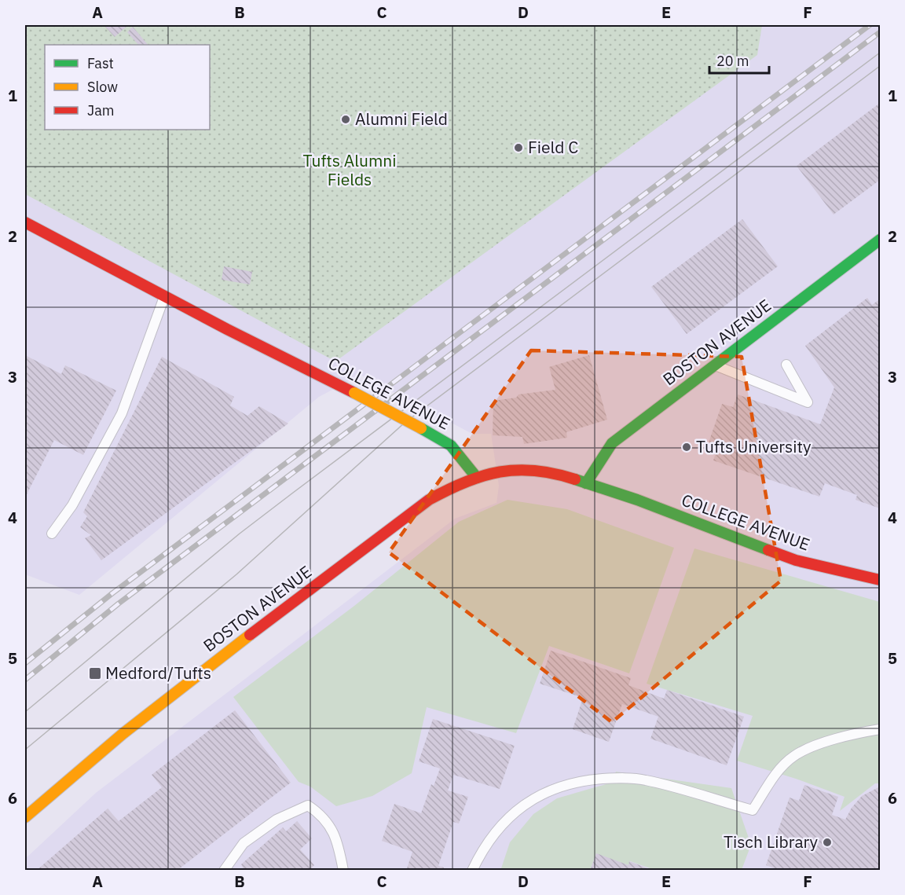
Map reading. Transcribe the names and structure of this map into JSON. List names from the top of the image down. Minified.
{"streets":{"main road":["BOSTON AVENUE","COLLEGE AVENUE"]},"crossings":[["BOSTON AVENUE","COLLEGE AVENUE"]],"parks":["Tufts Alumni Fields"],"places":{"other":["Alumni Field","Field C","Tufts University","Tisch Library"],"transit":["Medford/Tufts"]},"legend":["Fast","Slow","Jam"],"scale_bar":"20 m","grid":{"columns":["A","B","C","D","E","F"],"rows":["1","2","3","4","5","6"]}}
